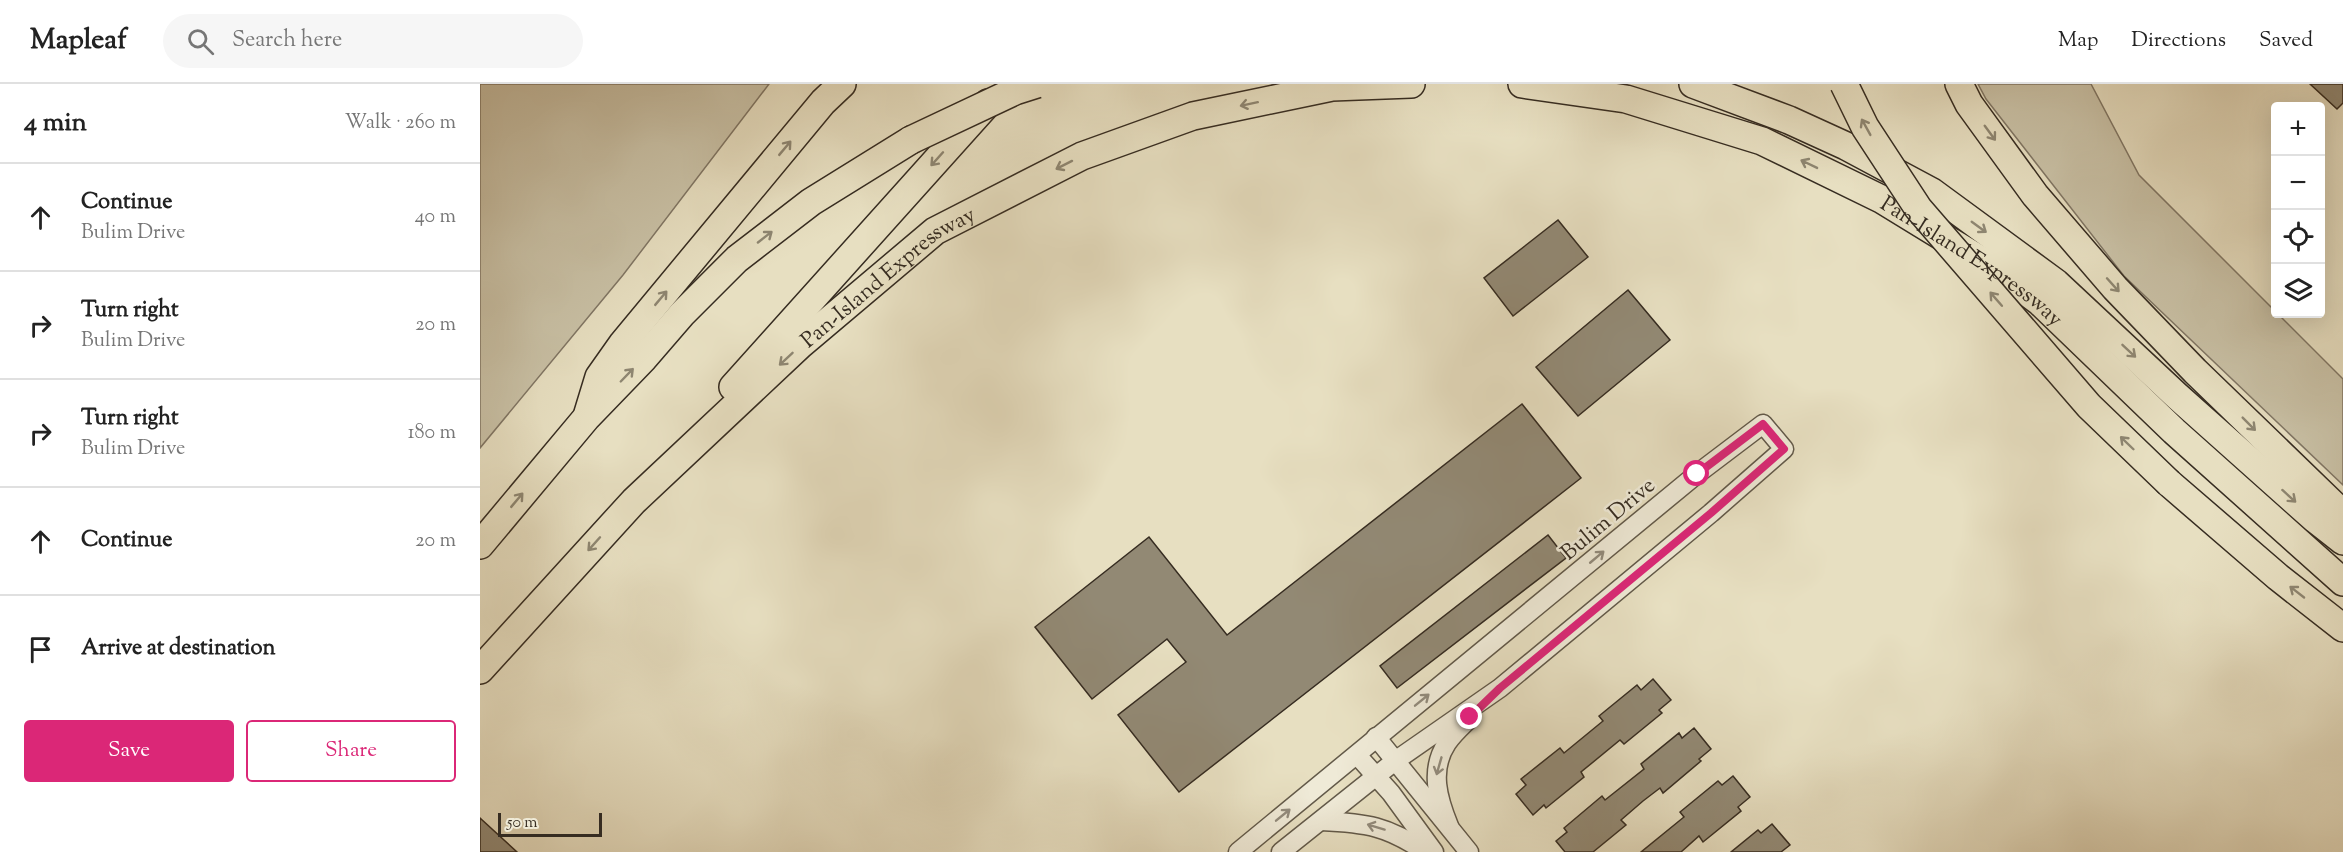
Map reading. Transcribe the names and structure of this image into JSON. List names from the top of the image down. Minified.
{"streets":{"highway":["Pan-Island Expressway"],"street":["Bulim Drive"]},"scale_bar":"50 m","page":{"header":"Mapleaf","search":"Search here","nav":["Map","Directions","Saved"],"heading":["4 min","Walk · 260 m"],"map_buttons":["+","−"],"list":[["Continue","Bulim Drive","40 m"],["Turn right","Bulim Drive","20 m"],["Turn right","Bulim Drive","180 m"],["Continue","20 m"],"Arrive at destination"],"buttons":["Save","Share"],"scale":"50 m"}}
